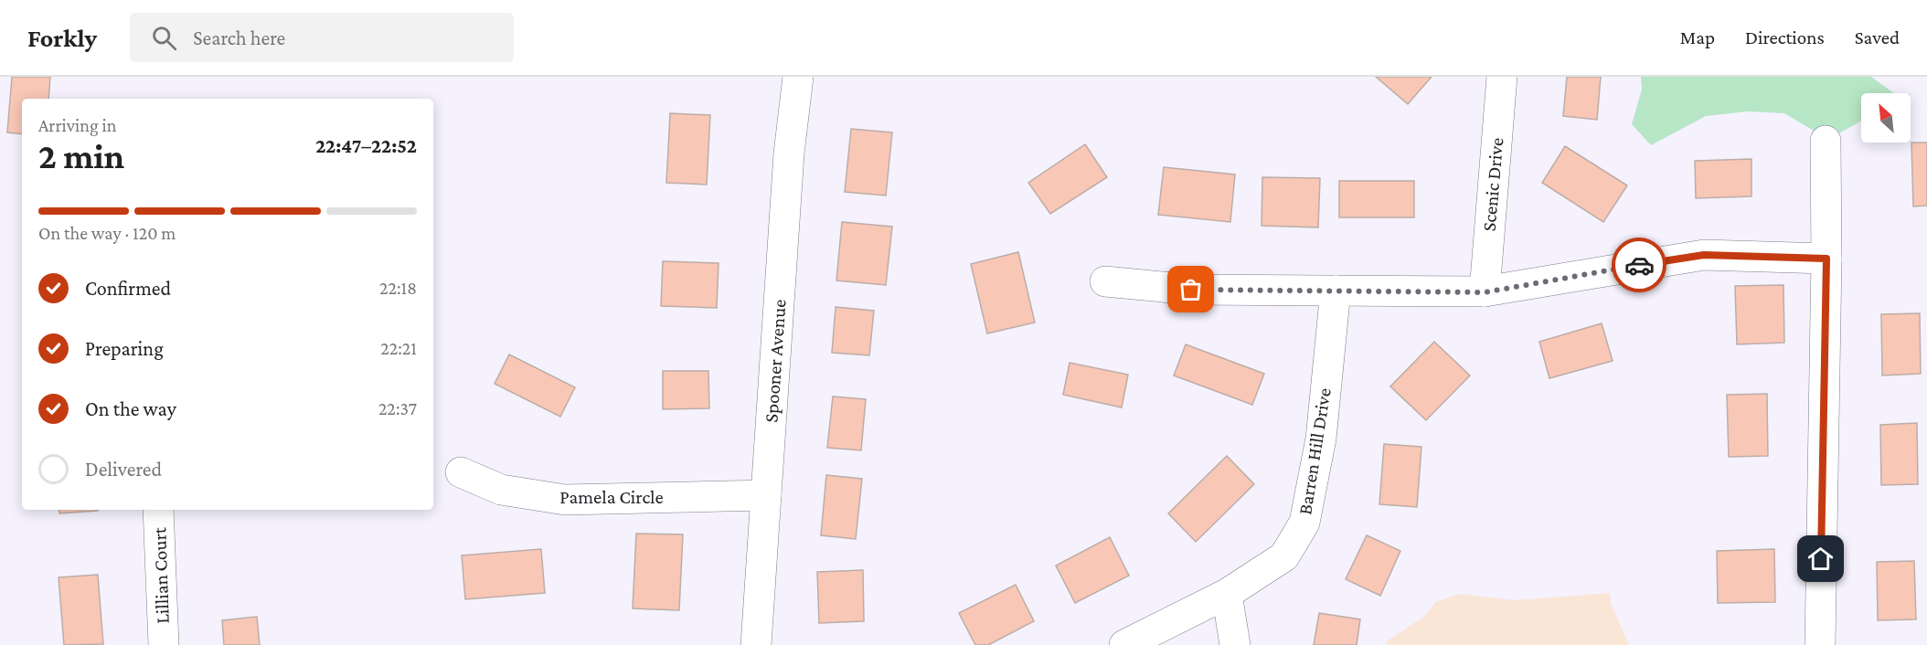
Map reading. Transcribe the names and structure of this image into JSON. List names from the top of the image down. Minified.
{"streets":{"street":["Scenic Drive","Spooner Avenue","Barren Hill Drive","Pamela Circle","Lillian Court"]},"crossings":[["Spooner Avenue","Pamela Circle"]],"north":"top left","page":{"header":"Forkly","search":"Search here","nav":["Map","Directions","Saved"],"heading":["2 min","Arriving in","22:47–22:52"],"bar":"On the way · 120 m","list":[["Confirmed","22:18"],["Preparing","22:21"],["On the way","22:37"],"Delivered"]}}
